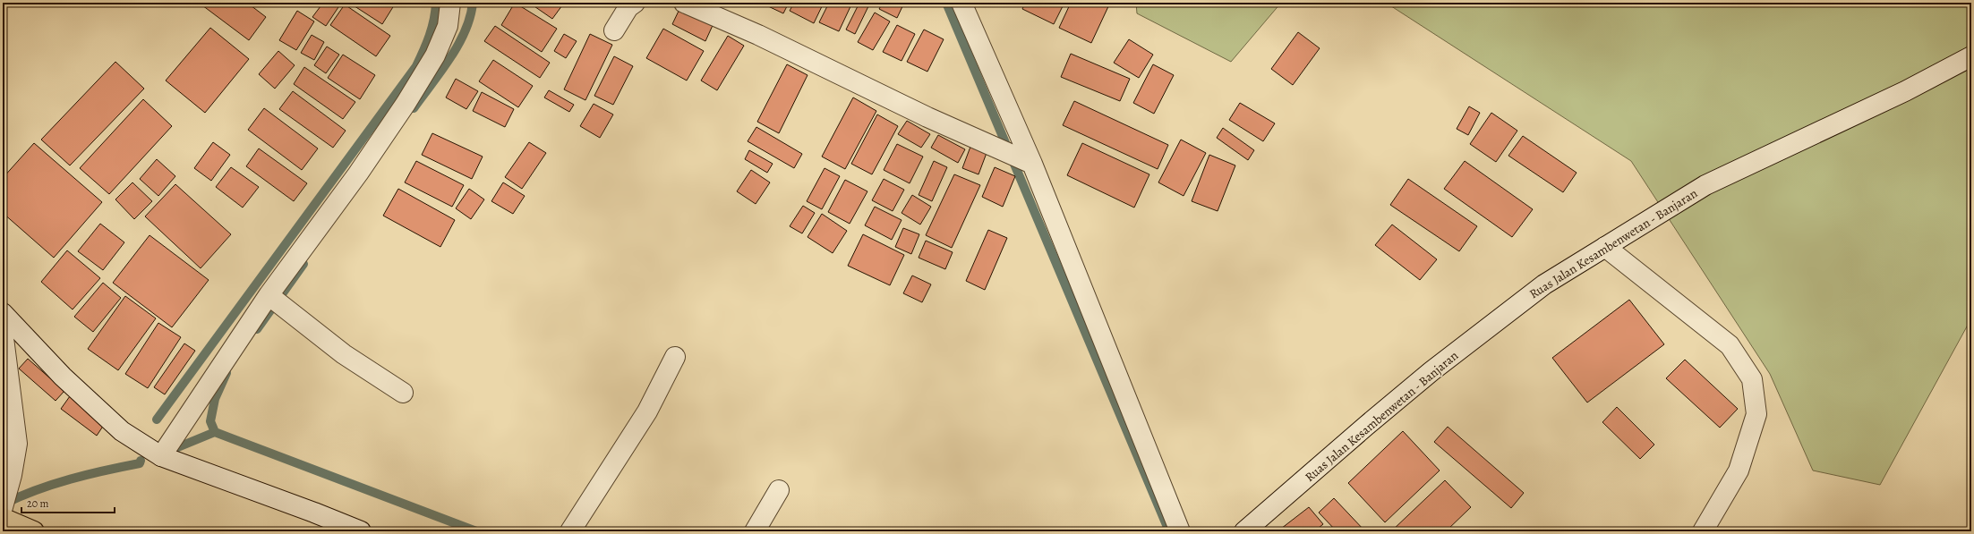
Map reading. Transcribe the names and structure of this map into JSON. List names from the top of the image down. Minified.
{"streets":{"street":["Ruas Jalan Kesambenwetan - Banjaran"]},"scale_bar":"20 m"}
